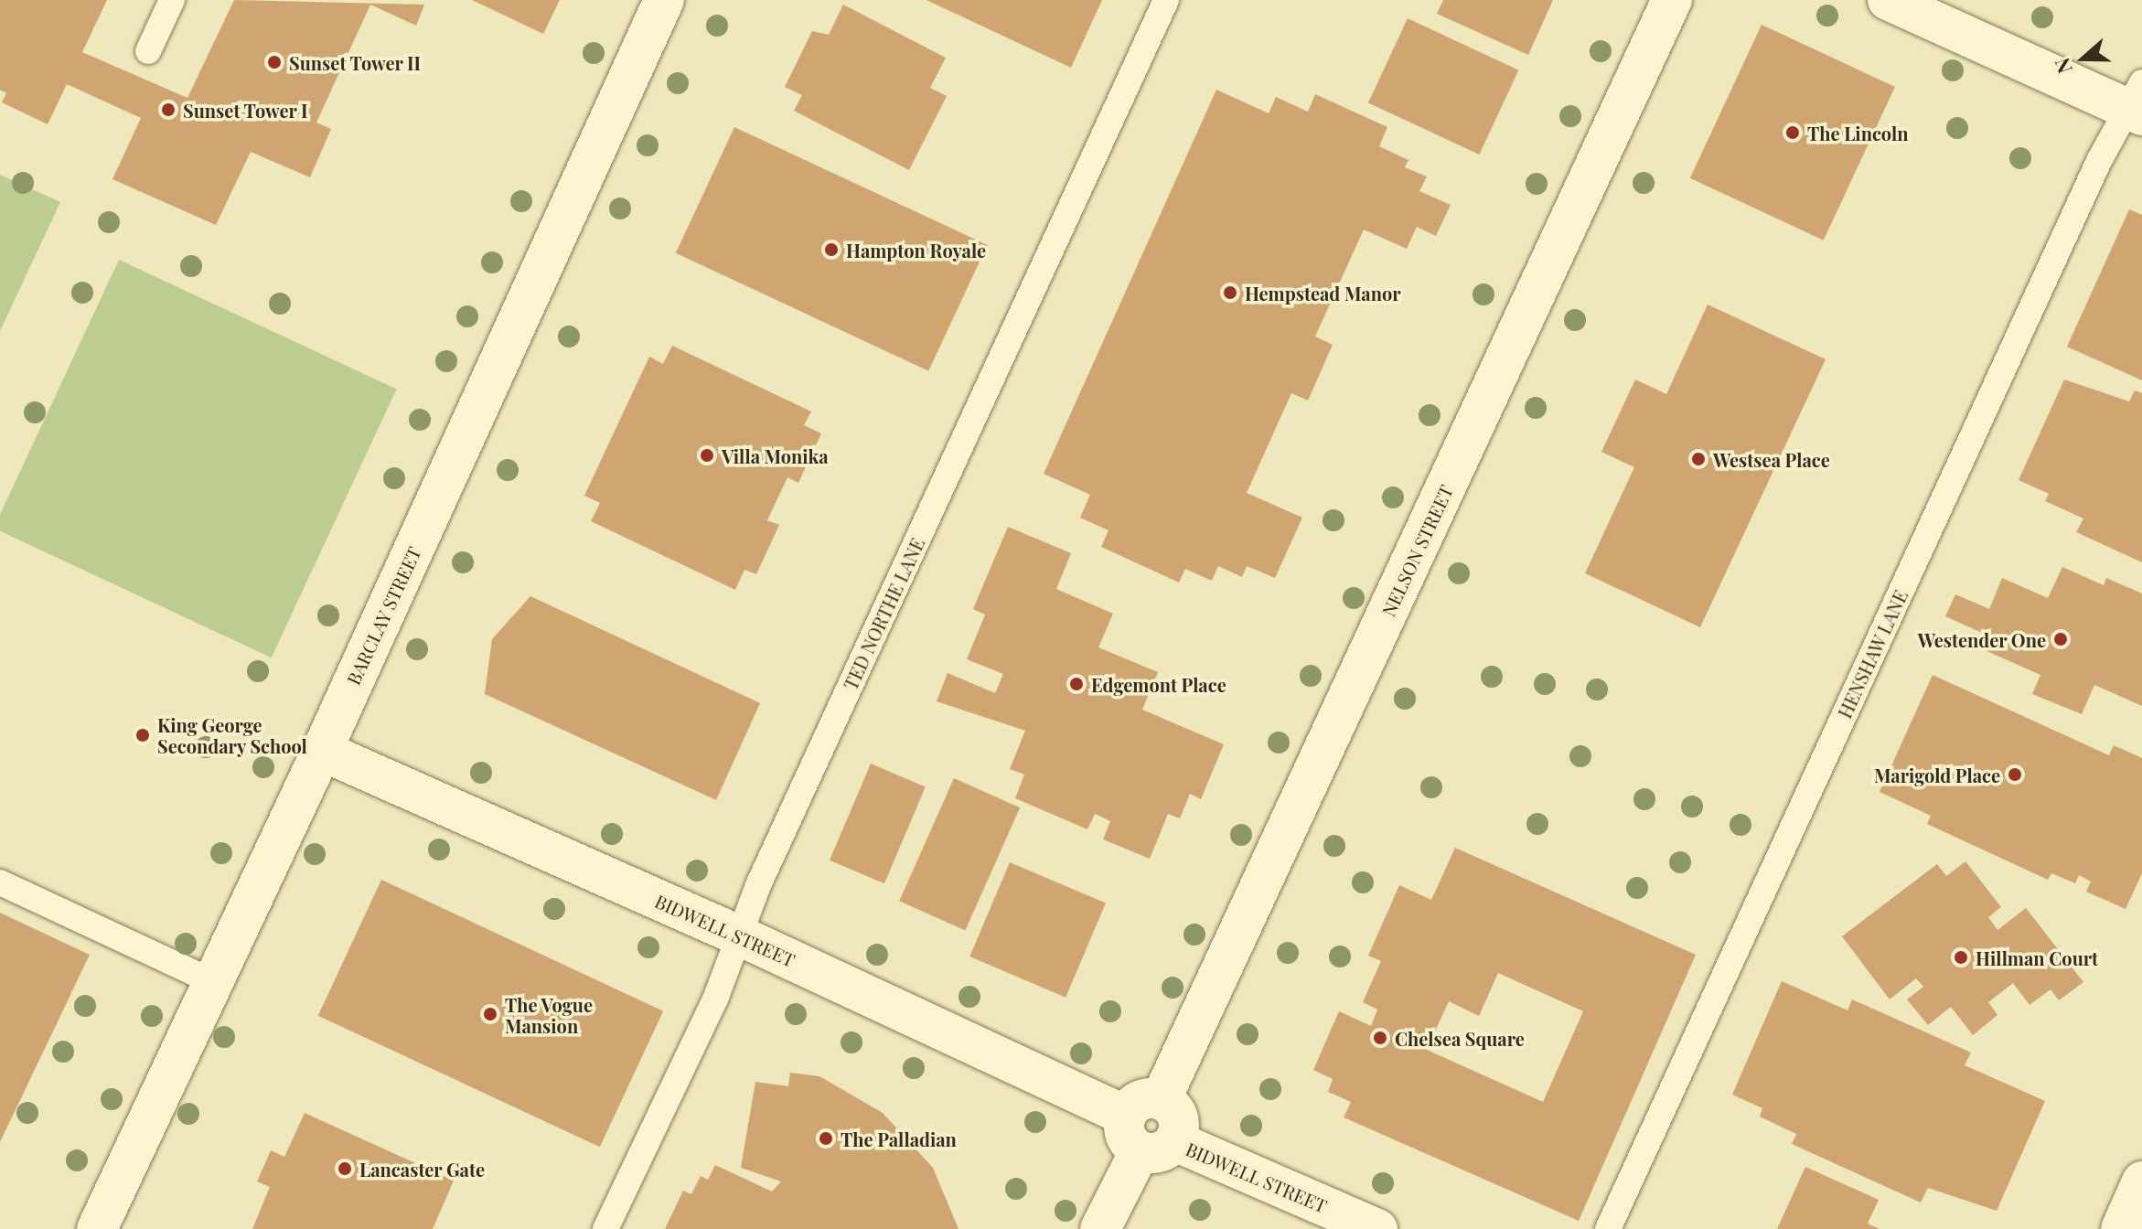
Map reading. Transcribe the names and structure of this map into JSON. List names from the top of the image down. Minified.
{"streets":{"street":["NELSON STREET","BARCLAY STREET","BIDWELL STREET"],"lane":["TED NORTHE LANE","HENSHAW LANE"]},"crossings":[["NELSON STREET","BIDWELL STREET"],["TED NORTHE LANE","BIDWELL STREET"],["BARCLAY STREET","BIDWELL STREET"]],"places":["Sunset Tower II","Sunset Tower I","The Lincoln","Hampton Royale","Hempstead Manor","Villa Monika","Westsea Place","Westender One","Edgemont Place","King George Secondary School","Marigold Place","Hillman Court","The Vogue Mansion","Chelsea Square","The Palladian","Lancaster Gate"],"north":"left"}
